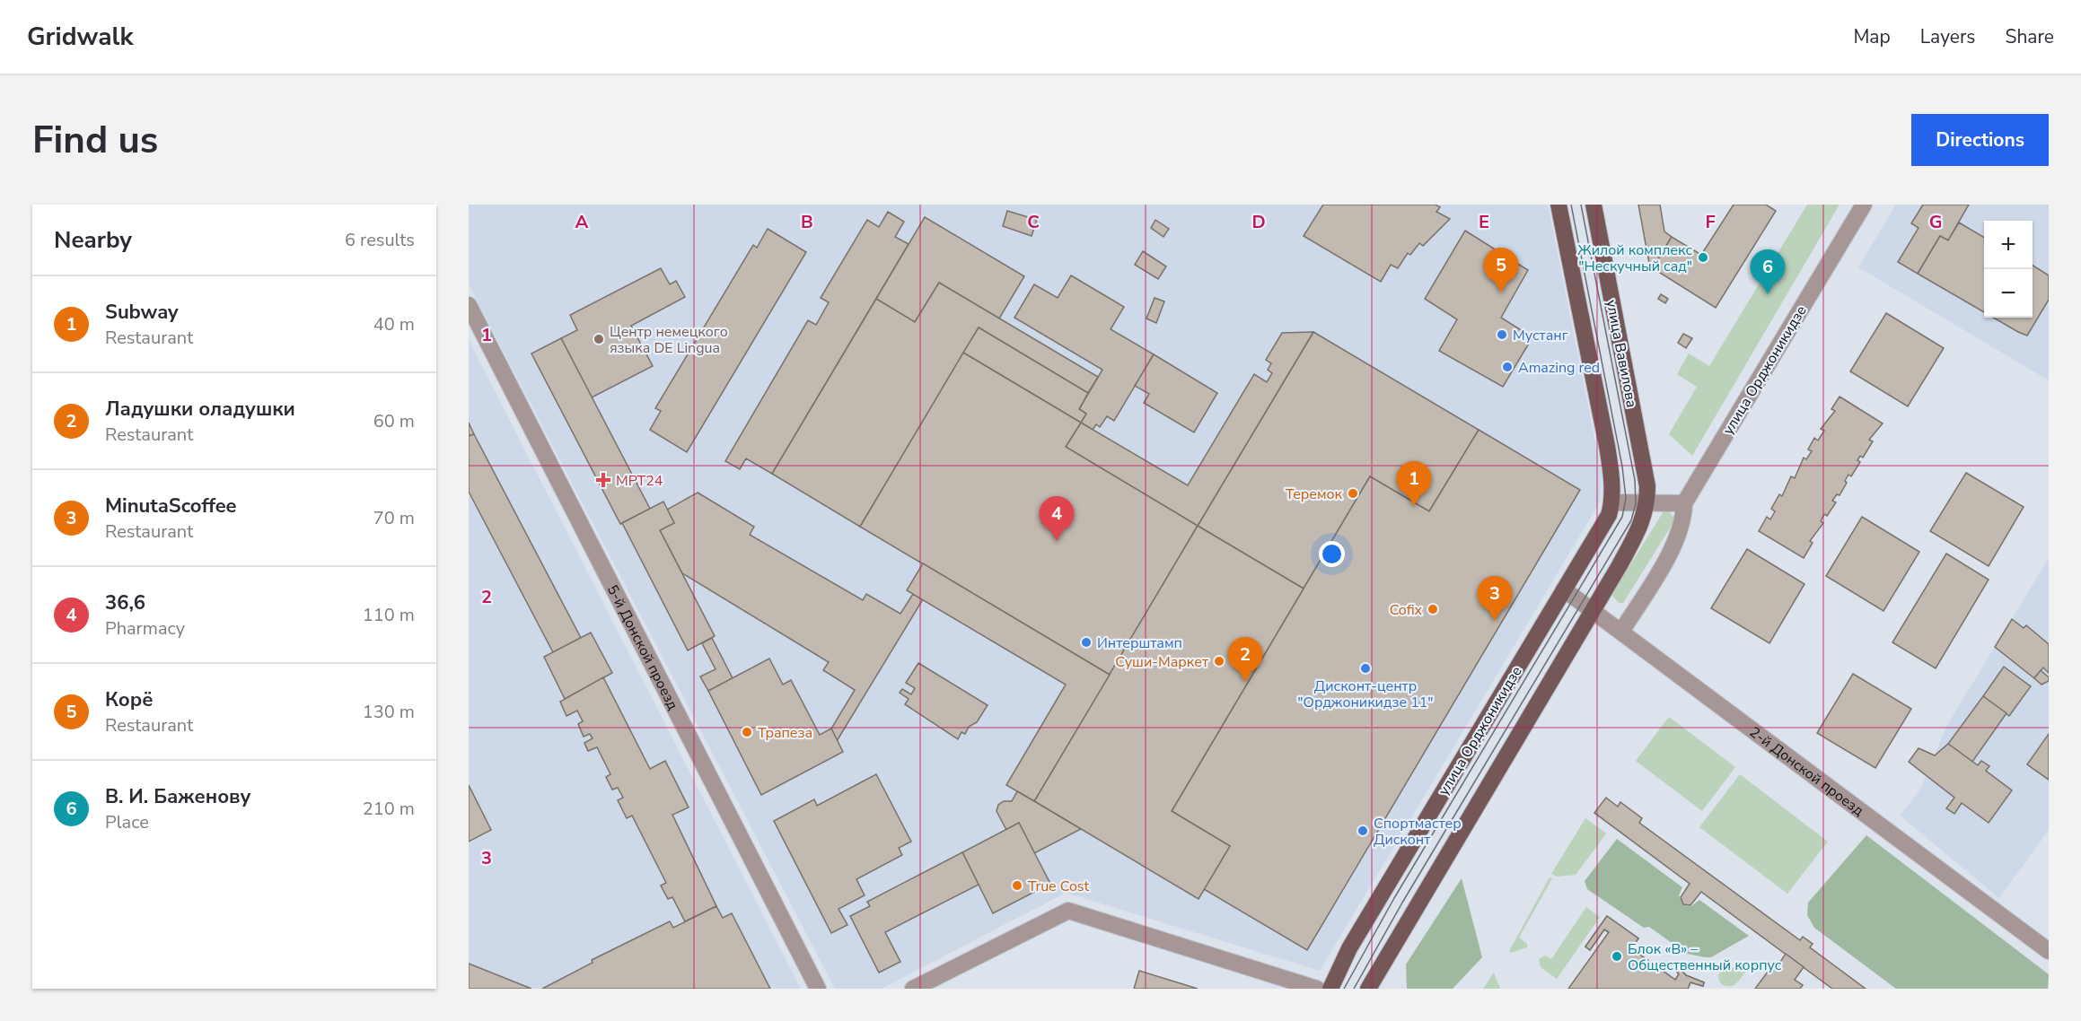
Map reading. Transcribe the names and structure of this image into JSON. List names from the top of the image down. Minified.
{"streets":{"main road":["улица Вавилова","улица Орджоникидзе"],"street":["5-й Донской проезд","2-й Донской проезд"]},"crossings":[["улица Орджоникидзе","2-й Донской проезд"]],"places":{"other":["Жилой комплекс \"Нескучный сад\"","Мустанг","Центр немецкого языка DE Lingua","Amazing red","Теремок","Cofix","Интерштамп","Суши-Маркет","Дисконт-центр \"Орджоникидзе 11\"","Трапеза","Спортмастер Дисконт","True Cost","Блок «В» – Общественный корпус"],"health":["МРТ24"]},"page":{"header":"Gridwalk","nav":["Map","Layers","Share"],"buttons":"Directions","title":"Find us","heading":["Nearby","6 results"],"map_buttons":["+","−"],"pins":["5","6","1","4","3","2"],"list":[{"mark":"1","name":"Subway","note":"Restaurant","value":"40 m"},{"mark":"2","name":"Ладушки оладушки","note":"Restaurant","value":"60 m"},{"mark":"3","name":"MinutaScoffee","note":"Restaurant","value":"70 m"},{"mark":"4","name":"36,6","note":"Pharmacy","value":"110 m"},{"mark":"5","name":"Корё","note":"Restaurant","value":"130 m"},{"mark":"6","name":"В. И. Баженову","note":"Place","value":"210 m"}]},"grid":{"columns":["A","B","C","D","E","F","G"],"rows":["1","2","3"]}}
